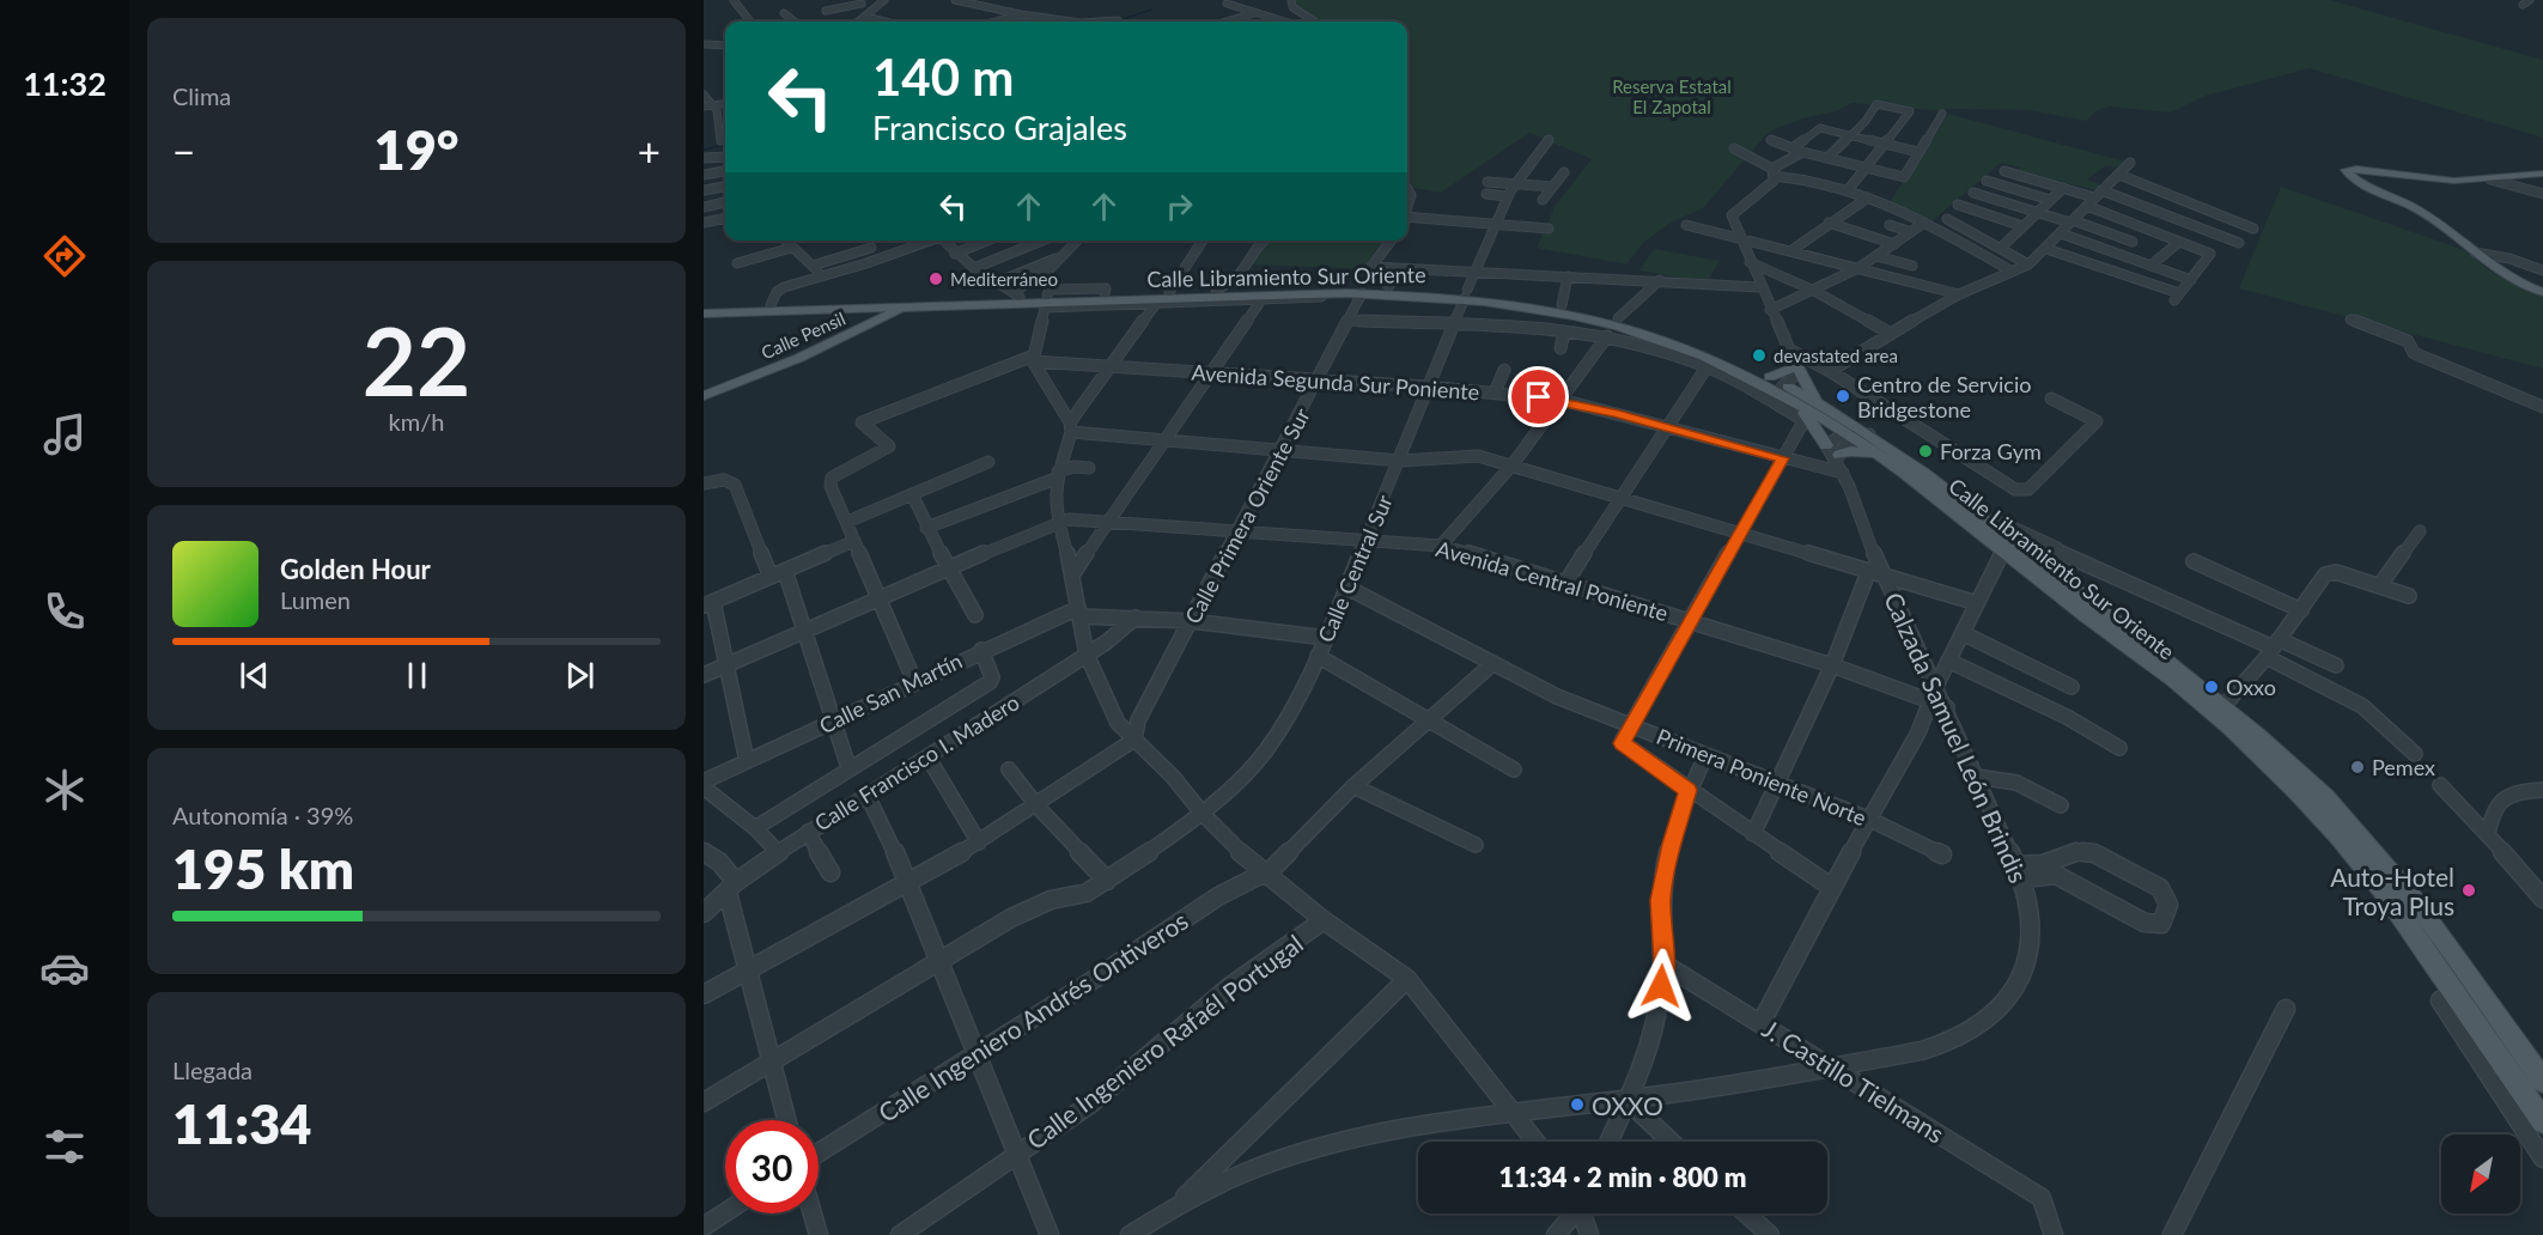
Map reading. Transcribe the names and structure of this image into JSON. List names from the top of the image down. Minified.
{"streets":{"main road":["Calle Libramiento Sur Oriente","Calle Pensil"],"street":["Avenida Segunda Sur Poniente","Calle Primera Oriente Sur","Calle Central Sur","Avenida Central Poniente","Calle San Martín","Calzada Samuel León Brindis","Calle Francisco I. Madero","Primera Poniente Norte","Calle Ingeniero Andrés Ontiveros","Calle Ingeniero Rafaél Portugal","J. Castillo Tielmans"]},"crossings":[["Calle Libramiento Sur Oriente","Calle Pensil"],["Calle Libramiento Sur Oriente","Calle Primera Oriente Sur"],["Calle Libramiento Sur Oriente","Calle Central Sur"],["Avenida Segunda Sur Poniente","Calle Primera Oriente Sur"],["Avenida Segunda Sur Poniente","Calle Central Sur"],["Avenida Segunda Sur Poniente","Calzada Samuel León Brindis"],["Calle Primera Oriente Sur","Avenida Central Poniente"],["Calle Central Sur","Avenida Central Poniente"],["Calle Central Sur","Primera Poniente Norte"],["Avenida Central Poniente","Calzada Samuel León Brindis"],["Calzada Samuel León Brindis","J. Castillo Tielmans"],["Primera Poniente Norte","Calle Ingeniero Andrés Ontiveros"]],"parks":["Reserva Estatal El Zapotal"],"places":["Mediterráneo","devastated area","Centro de Servicio Bridgestone","Forza Gym","Oxxo","Pemex","Auto-Hotel Troya Plus","OXXO"],"north":"bottom left","page":{"tabs":"11:32","tile":["Clima",["22","km/h"],["Autonomía · 39%","195 km"],["Llegada","11:34"]],"turn":["140 m","Francisco Grajales"],"heat":["−","19°","+"],"song":["Golden Hour","Lumen"],"limit":"30","trip":"11:34 · 2 min · 800 m"}}
